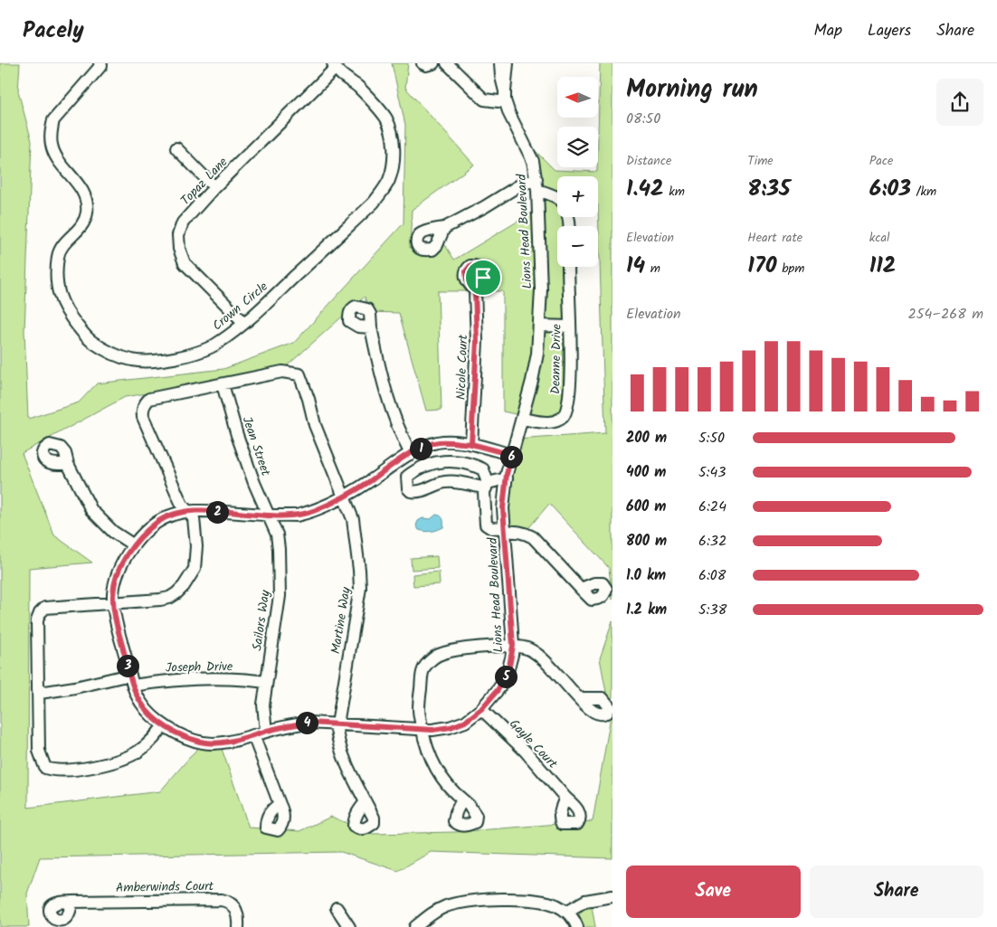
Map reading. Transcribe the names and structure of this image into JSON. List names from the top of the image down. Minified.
{"streets":{"street":["Topaz Lane","Lions Head Boulevard","Crown Circle","Deanne Drive","Nicole Court","Jean Street","Sailors Way","Martine Way","Joseph Drive","Gayle Court","Amberwinds Court"]},"crossings":[["Topaz Lane","Crown Circle"],["Lions Head Boulevard","Deanne Drive"],["Lions Head Boulevard","Nicole Court"],["Lions Head Boulevard","Jean Street"],["Lions Head Boulevard","Sailors Way"],["Lions Head Boulevard","Martine Way"],["Lions Head Boulevard","Joseph Drive"],["Lions Head Boulevard","Gayle Court"],["Jean Street","Sailors Way"],["Jean Street","Martine Way"],["Sailors Way","Joseph Drive"]],"north":"left","page":{"header":"Pacely","nav":["Map","Layers","Share"],"heading":["Morning run","08:50"],"map_buttons":["+","−"],"stats":[["Distance","1.42 km"],["Time","8:35"],["Pace","6:03 /km"],["Elevation","14 m"],["Heart rate","170 bpm"],["kcal","112"]],"chart":["Elevation","254–268 m"],"list":[{"name":"200 m","note":"5:50"},{"name":"400 m","note":"5:43"},{"name":"600 m","note":"6:24"},{"name":"800 m","note":"6:32"},{"name":"1.0 km","note":"6:08"},{"name":"1.2 km","note":"5:38"}],"pins":["1","6","2","3","5","4"],"buttons":["Save","Share"]}}
